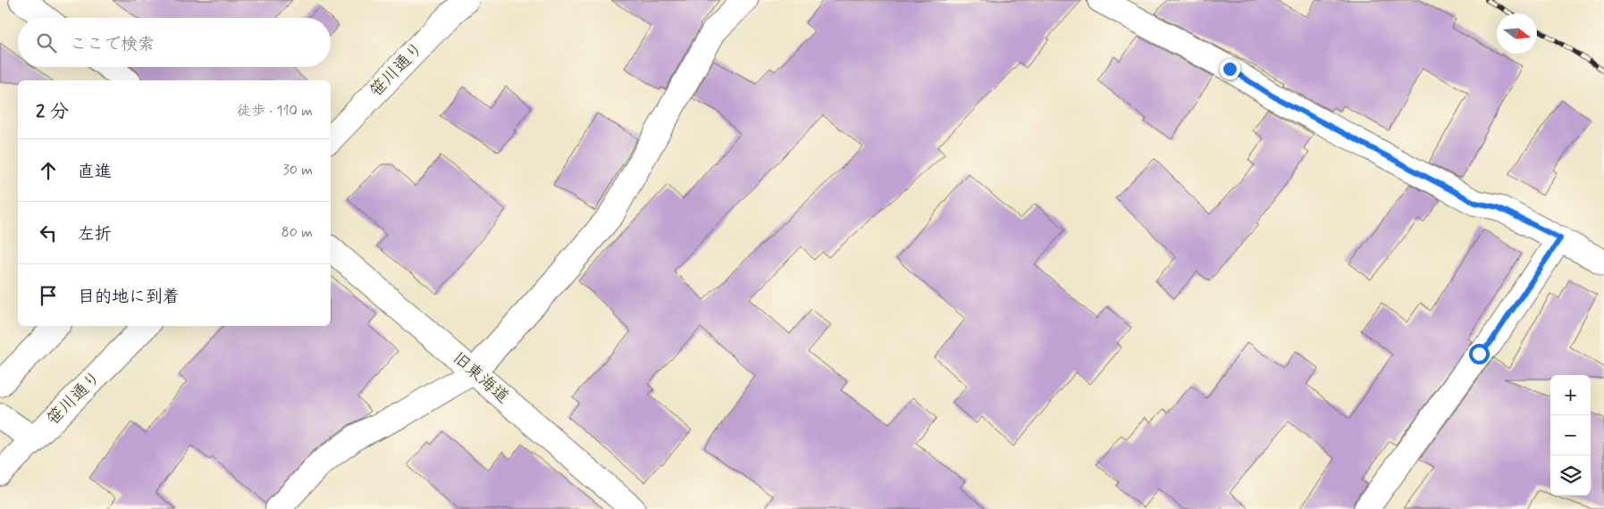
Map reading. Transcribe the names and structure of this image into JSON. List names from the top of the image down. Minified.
{"streets":{"street":["笹川通り","旧東海道"]},"north":"right","page":{"search":"ここで検索","heading":["2 分","徒歩 · 110 m"],"list":[["直進","30 m"],["左折","80 m"],"目的地に到着"],"map_buttons":["+","−"]}}
